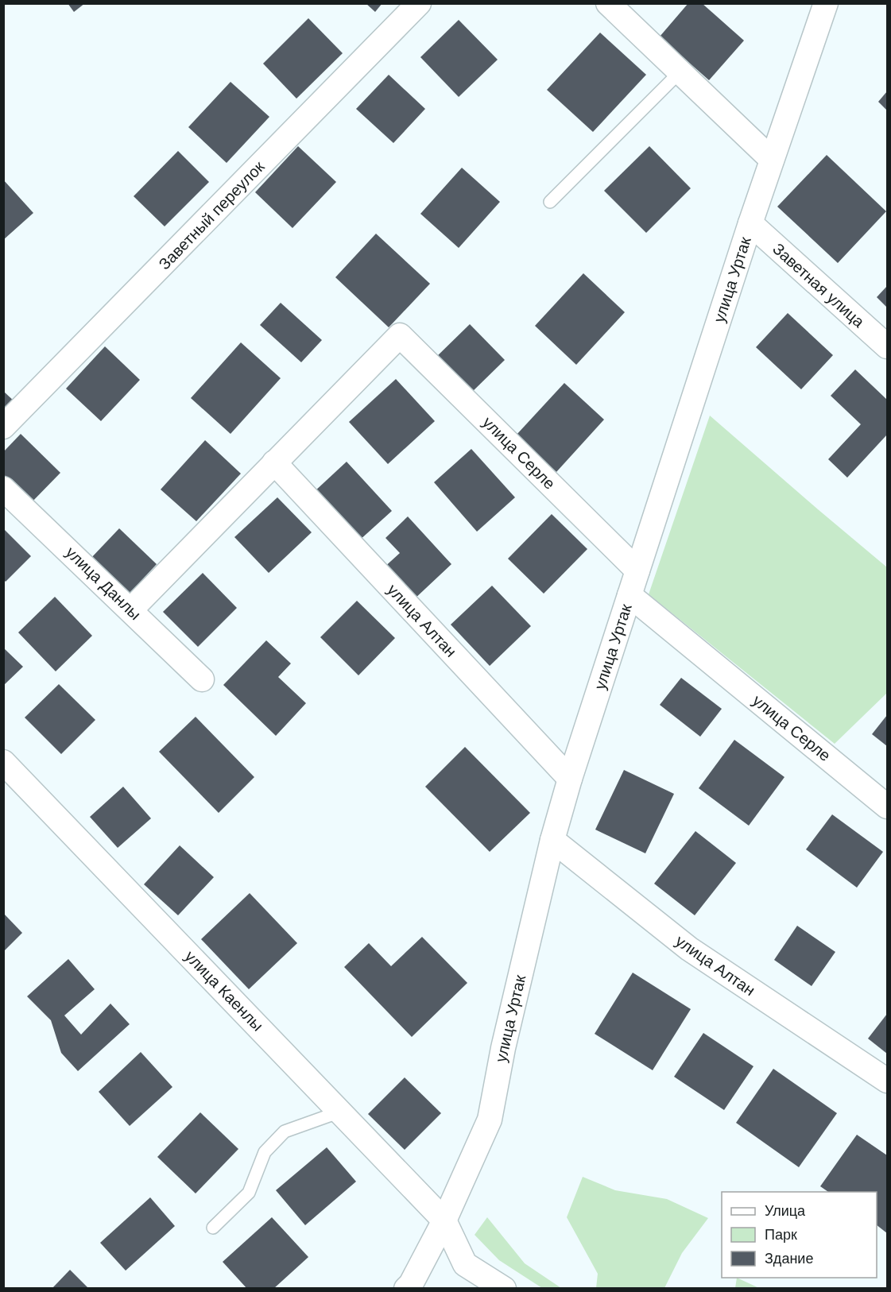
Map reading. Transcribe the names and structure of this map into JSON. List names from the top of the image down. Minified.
{"streets":{"street":["Заветный переулок","улица Уртак","Заветная улица","улица Серле","улица Данлы","улица Алтан","улица Каенлы"]},"crossings":[["улица Уртак","Заветная улица"],["улица Уртак","улица Серле"],["улица Уртак","улица Алтан"],["улица Уртак","улица Каенлы"],["улица Серле","улица Алтан"]],"legend":["Улица","Парк","Здание"]}
